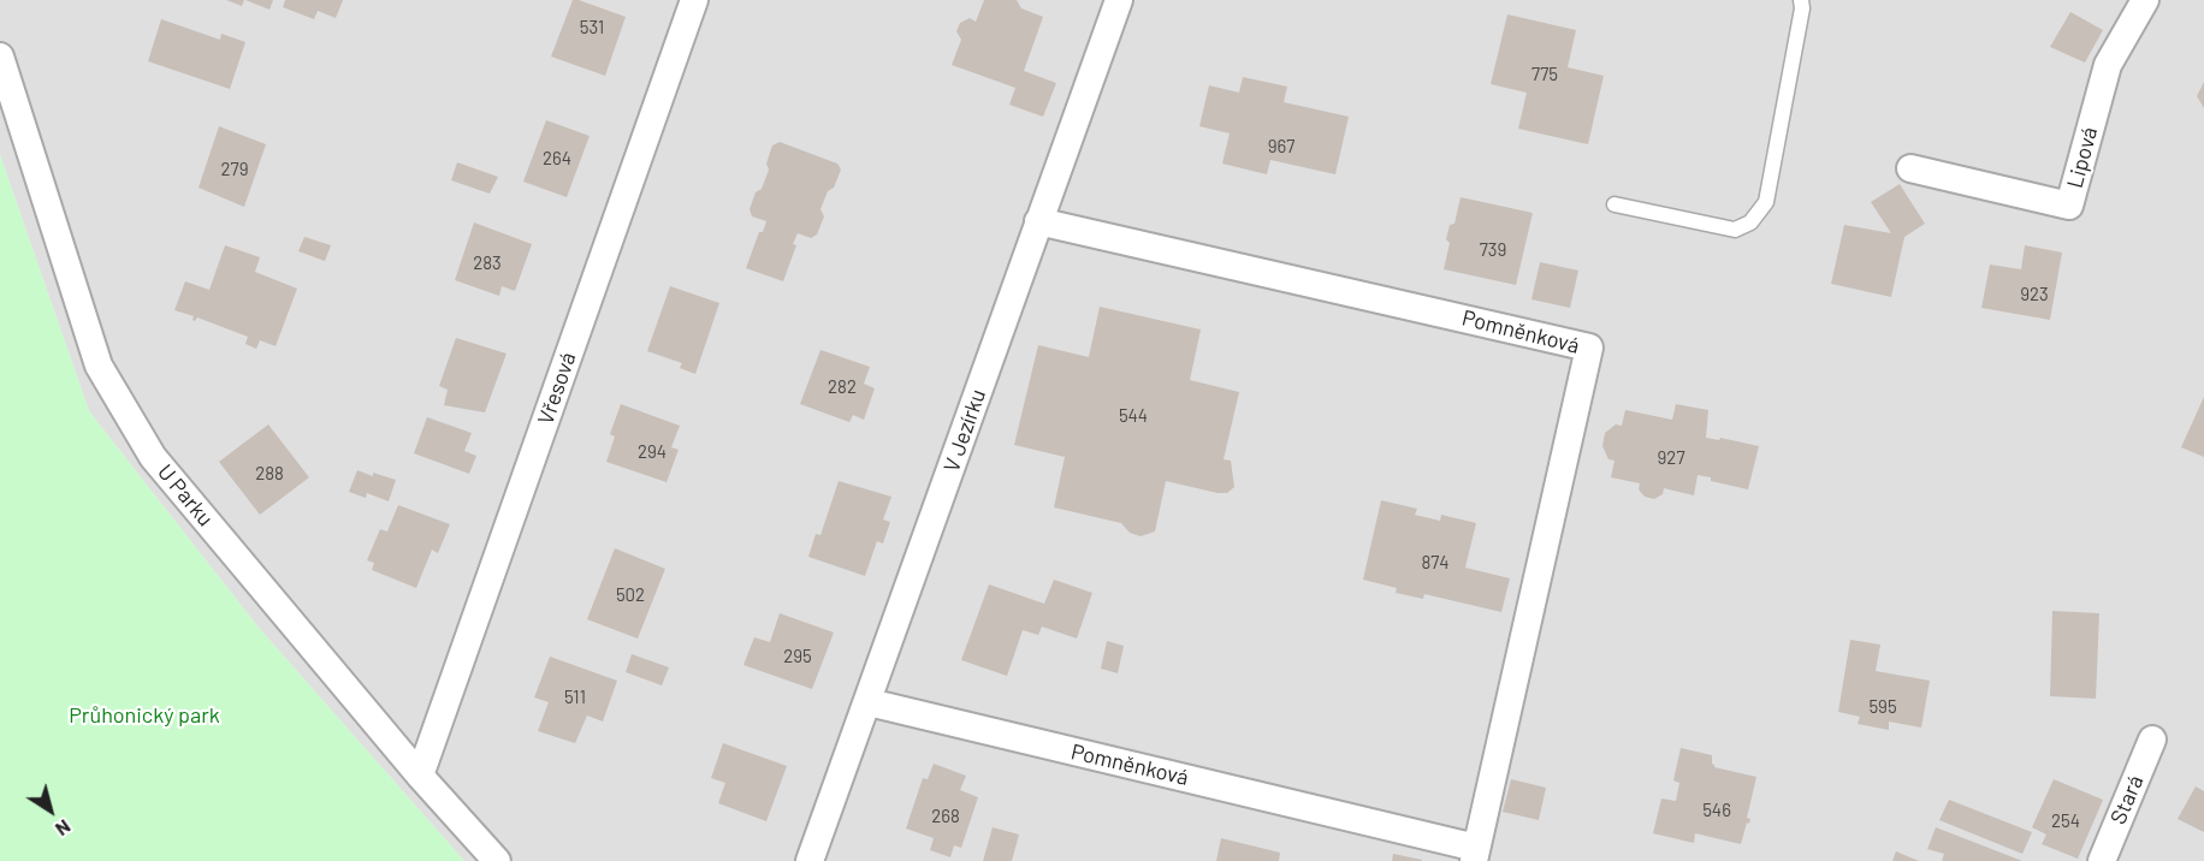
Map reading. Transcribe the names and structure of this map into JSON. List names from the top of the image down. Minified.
{"streets":{"street":["Lipová","Pomněnková","Vřesová","V Jezírku","U Parku","Stará"]},"crossings":[["Pomněnková","V Jezírku"],["Vřesová","U Parku"]],"parks":["Průhonický park"],"house_numbers":["531","775","967","264","279","739","283","923","282","544","294","927","288","874","502","295","511","595","546","268","254"],"north":"bottom right"}
